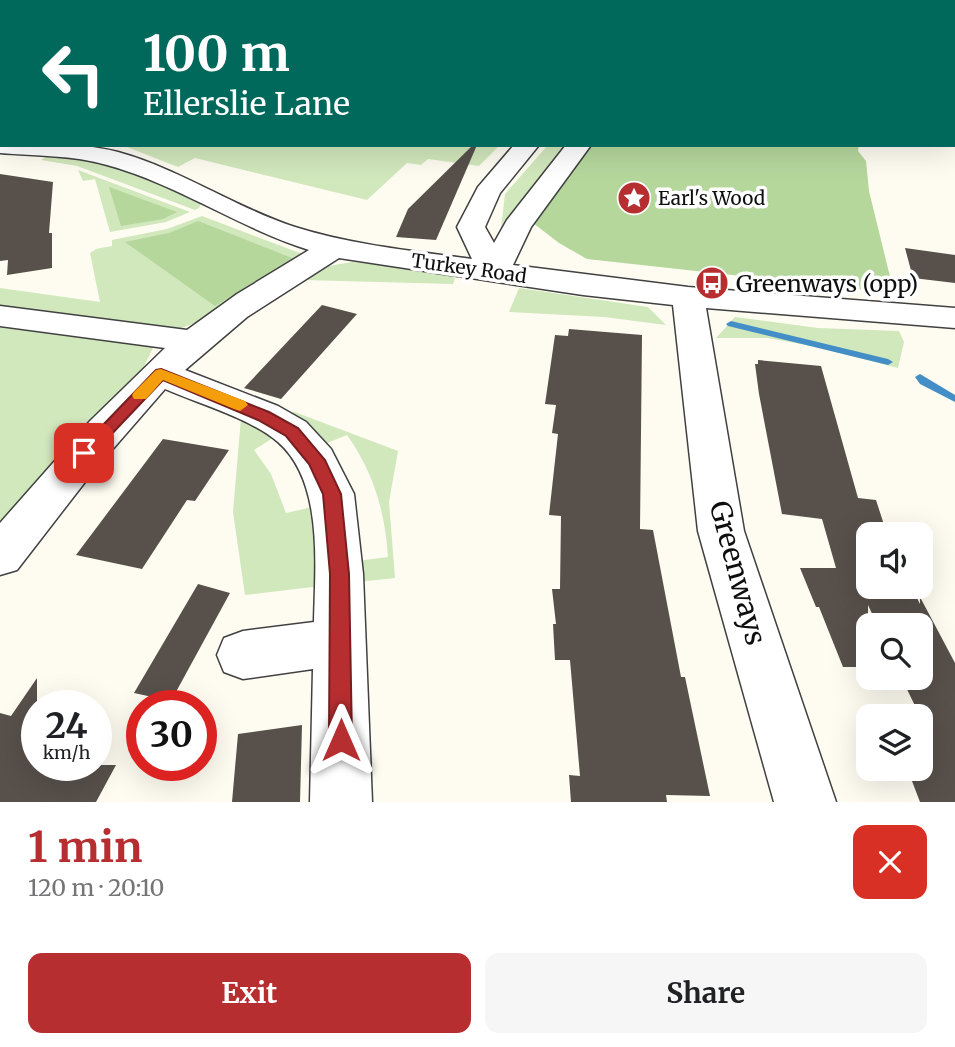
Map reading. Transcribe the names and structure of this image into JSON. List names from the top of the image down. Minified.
{"streets":{"street":["Turkey Road","Greenways"]},"crossings":[["Turkey Road","Greenways"]],"places":{"place":["Earl's Wood"],"bus stop":["Greenways (opp)"]},"page":{"turn":["100 m","Ellerslie Lane"],"speed":"24 km/h","limit":"30","heading":["1 min","120 m · 20:10"],"buttons":["Exit","Share"]}}
